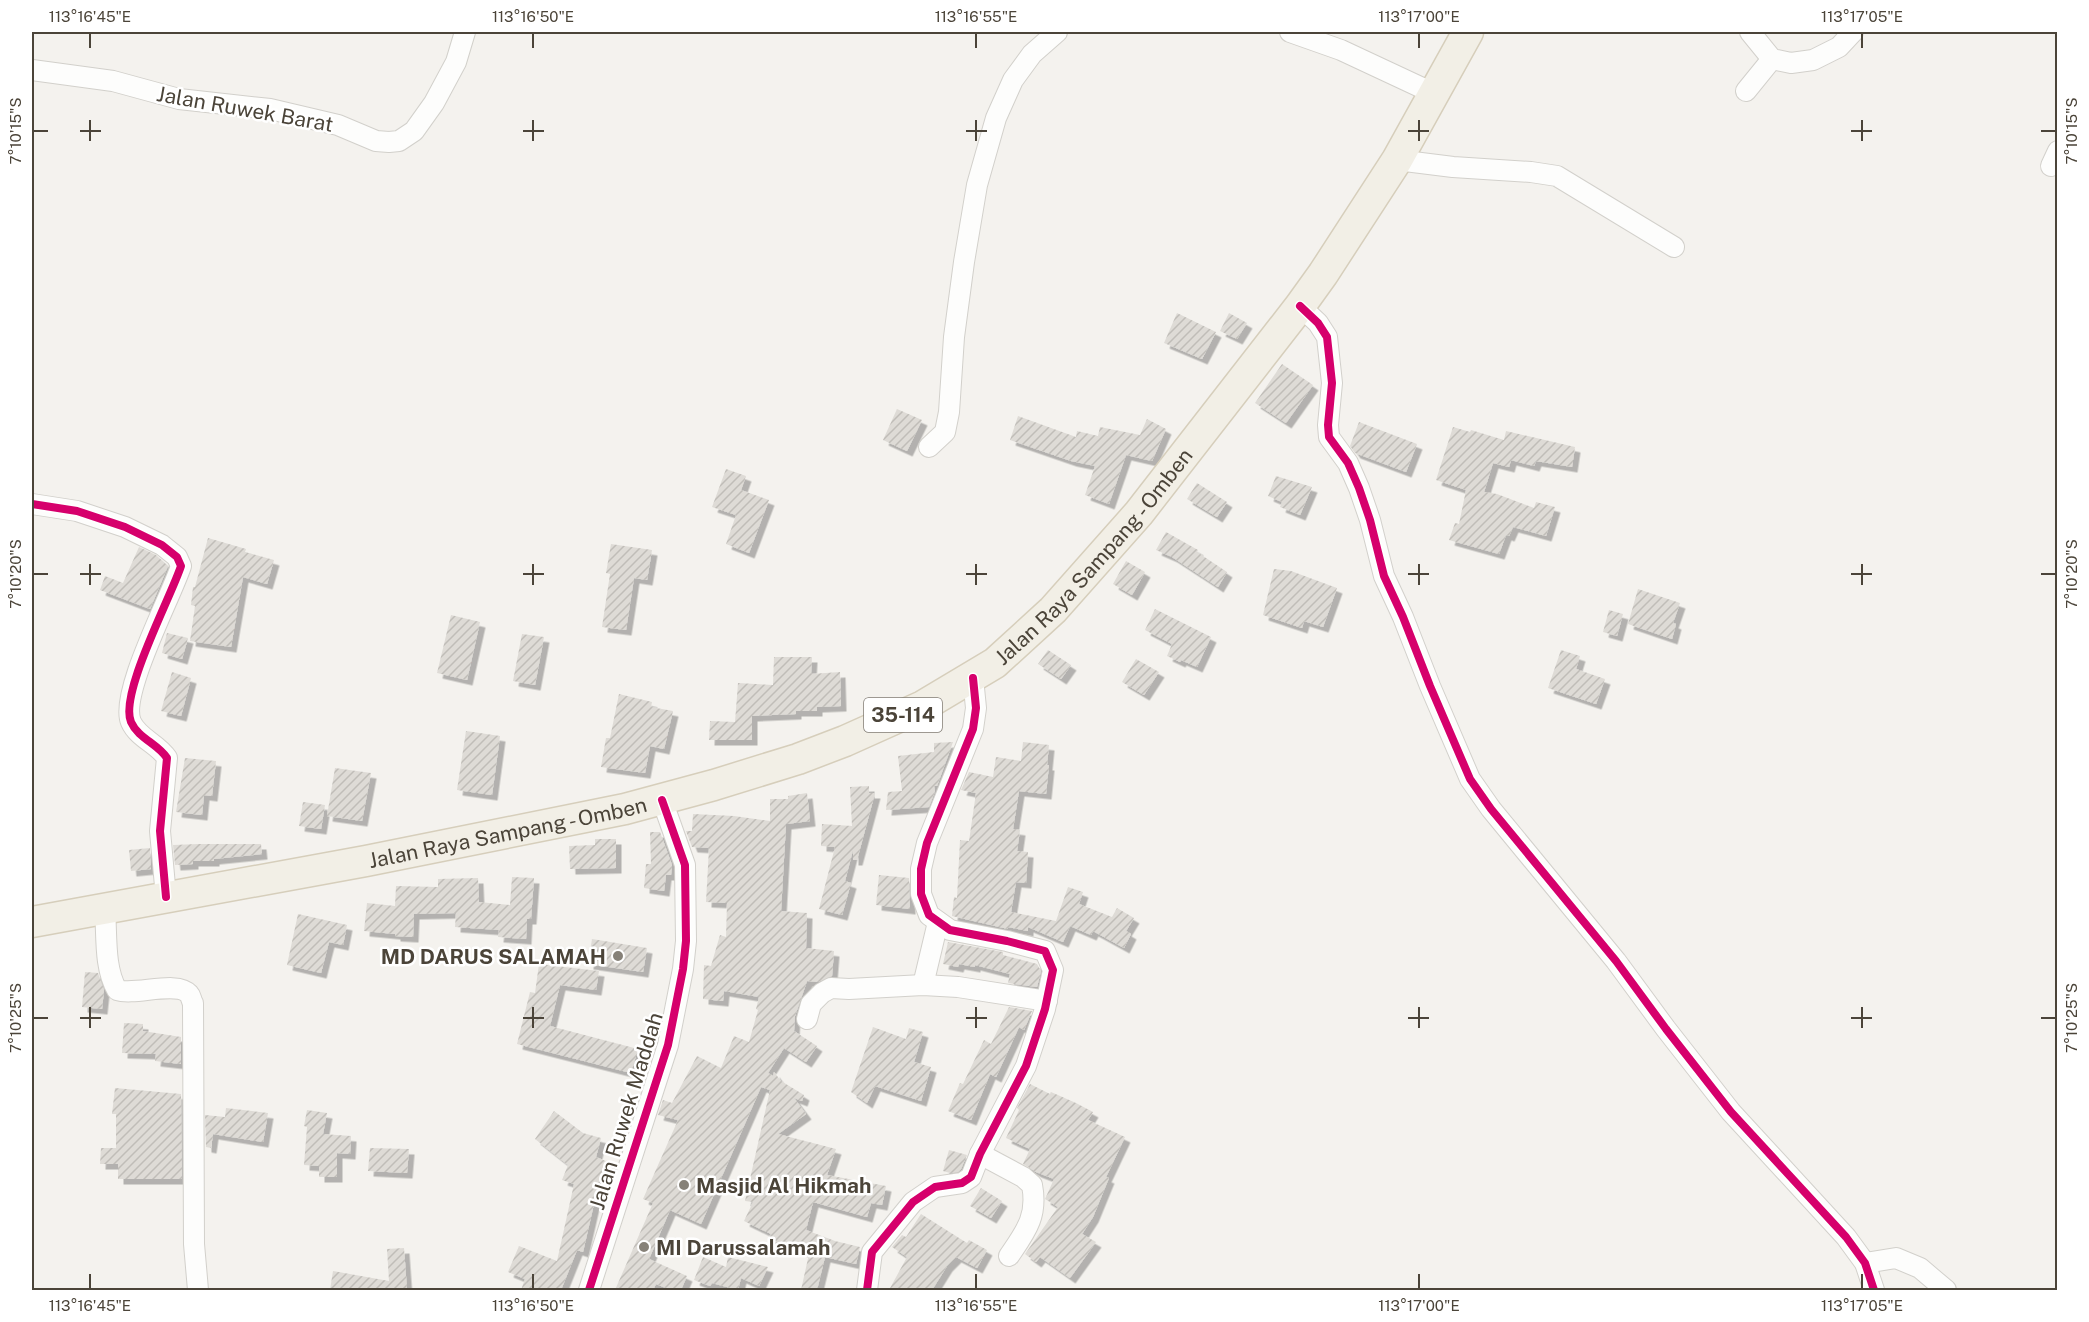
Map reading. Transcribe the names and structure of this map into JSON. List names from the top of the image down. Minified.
{"streets":{"main road":["Jalan Raya Sampang - Omben","35-114"],"street":["Jalan Ruwek Barat","Jalan Ruwek Maddah"]},"crossings":[["Jalan Raya Sampang - Omben","Jalan Ruwek Maddah"]],"places":["MD DARUS SALAMAH","Masjid Al Hikmah","MI Darussalamah"],"coordinates":["113°16'45\"E","113°16'50\"E","113°16'55\"E","113°17'00\"E","113°17'05\"E","7°10'15\"S","7°10'20\"S","7°10'25\"S"]}
